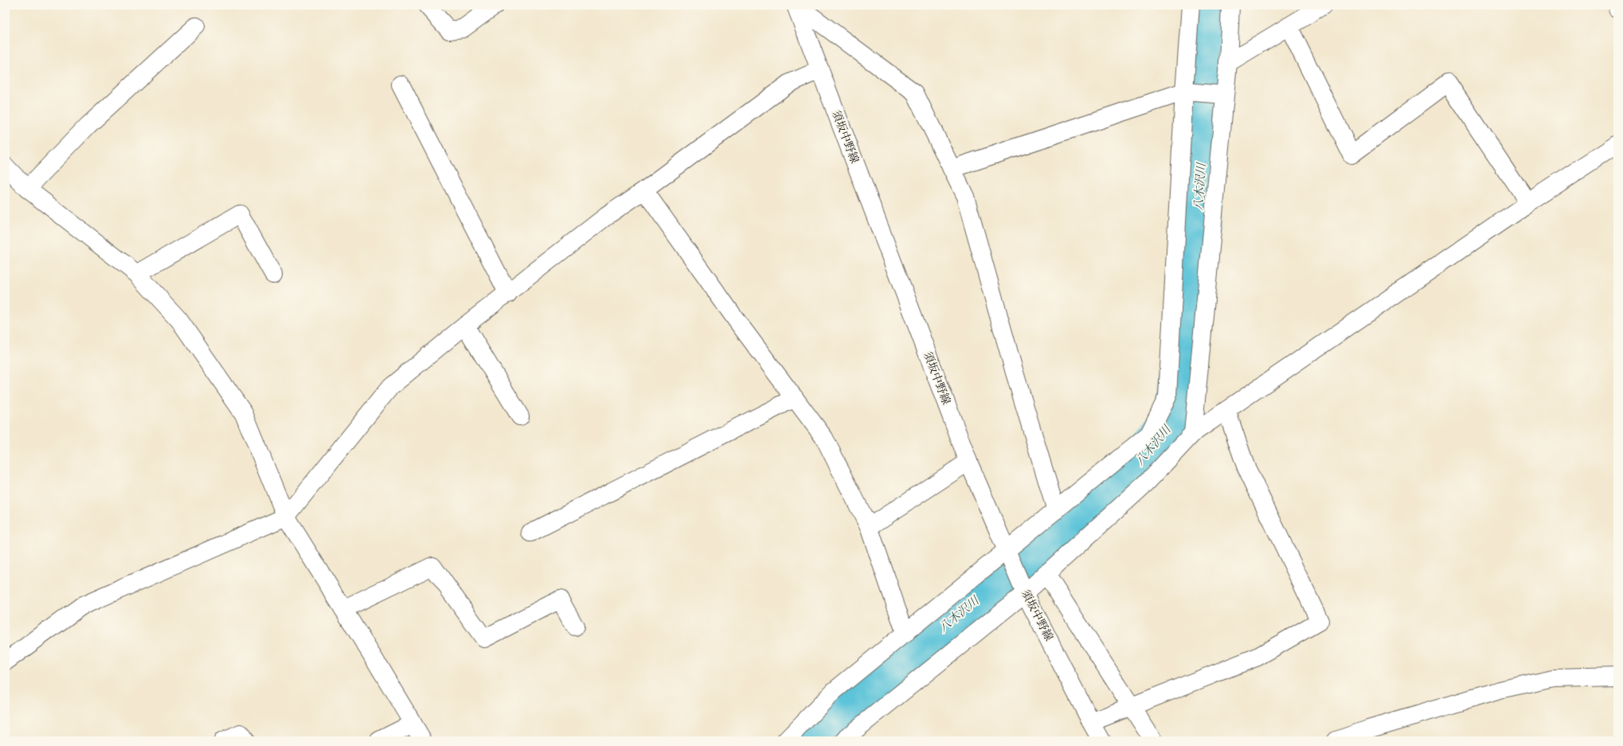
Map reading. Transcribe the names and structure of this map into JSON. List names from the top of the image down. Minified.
{"streets":{"street":["須坂中野線"]},"water":["八木沢川"]}
